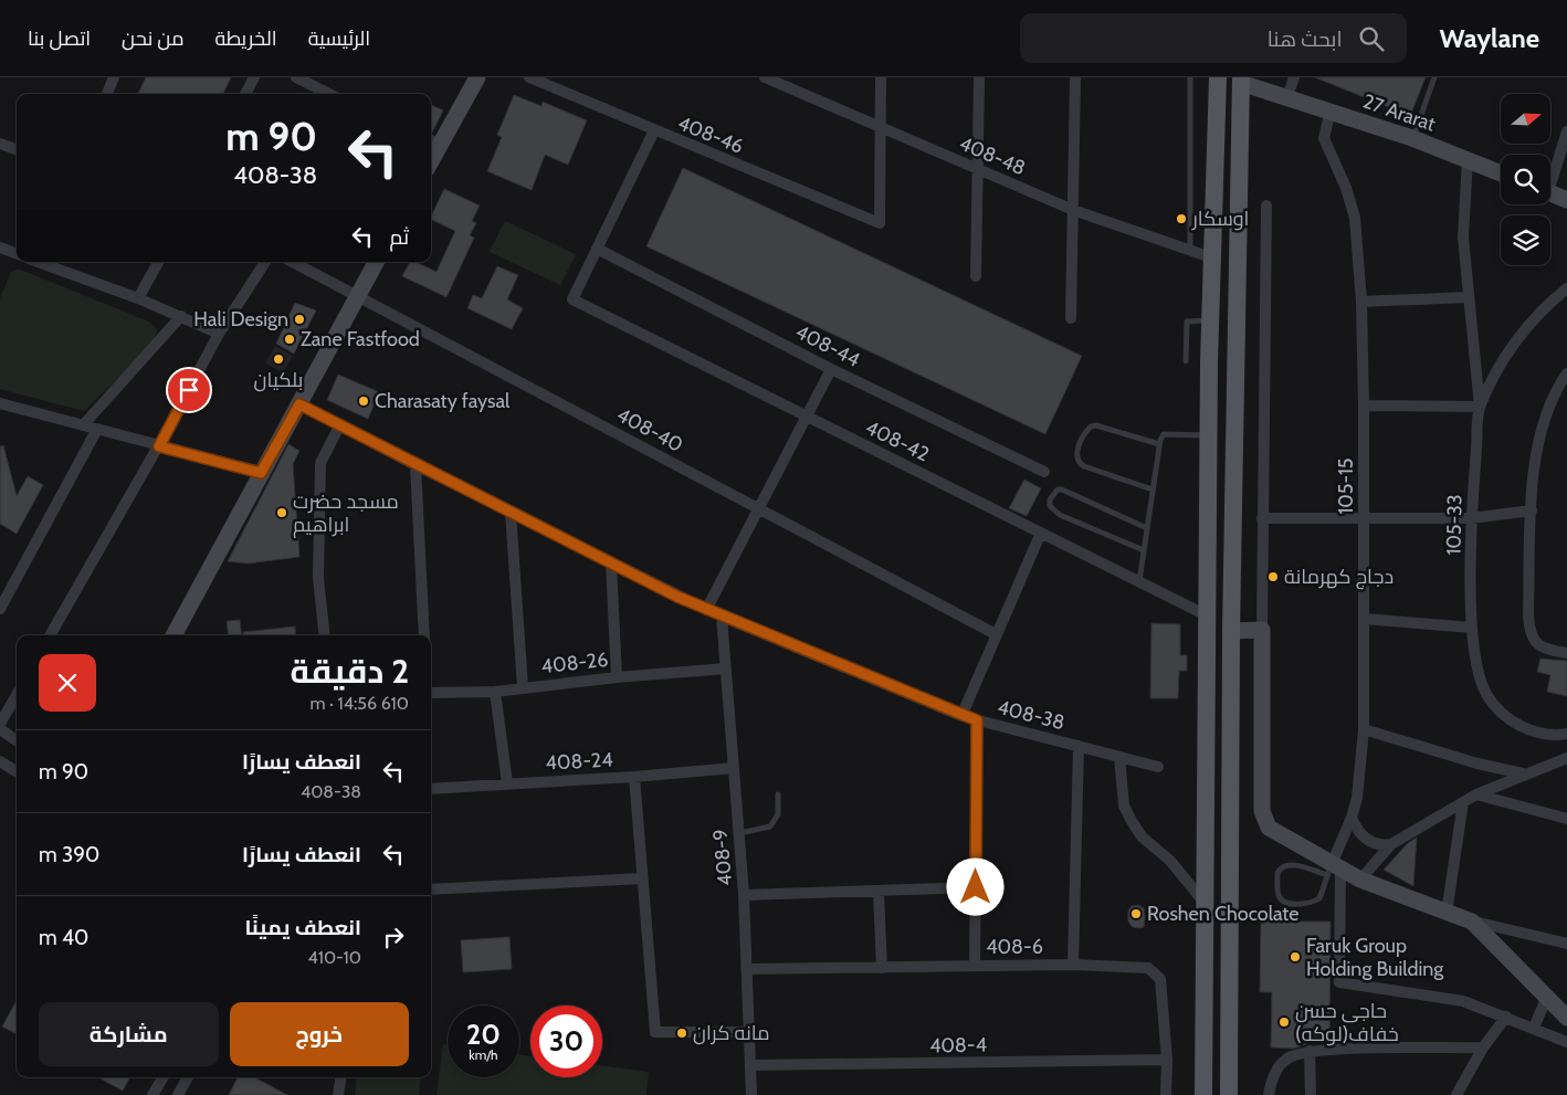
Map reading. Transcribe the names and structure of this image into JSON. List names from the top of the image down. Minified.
{"streets":{"street":["27 Ararat","408-46","408-48","408-44","408-40","408-42","105-15","105-33","408-26","408-38","408-24","408-9","408-6","408-4"]},"crossings":[["27 Ararat","105-15"],["408-46","408-48"],["408-44","408-42"],["408-26","408-9"],["408-38","408-9"],["408-24","408-9"],["408-9","408-6"],["408-9","408-4"],["408-6","408-4"]],"places":["اوسكار","Hali Design","Zane Fastfood","بلکیان","Charasaty faysal","مسجد حضرت ابراهیم","دجاج كهرمانة","Roshen Chocolate","Faruk Group Holding Building","حاجی حسن (لوکه)خفاف","مانه كران"],"north":"right","page":{"header":"Waylane","search":"ابحث هنا","nav":["الرئيسية","الخريطة","من نحن","اتصل بنا"],"turn":["90 m","408-38"],"then":"ثم","heading":["2 دقيقة","610 m · 14:56"],"list":[{"name":"انعطف يسارًا","note":"408-38","value":"90 m"},{"name":"انعطف يسارًا","value":"390 m"},{"name":"انعطف يمينًا","note":"410-10","value":"40 m"}],"buttons":["خروج","مشاركة"],"speed":"20 km/h","limit":"30"}}
